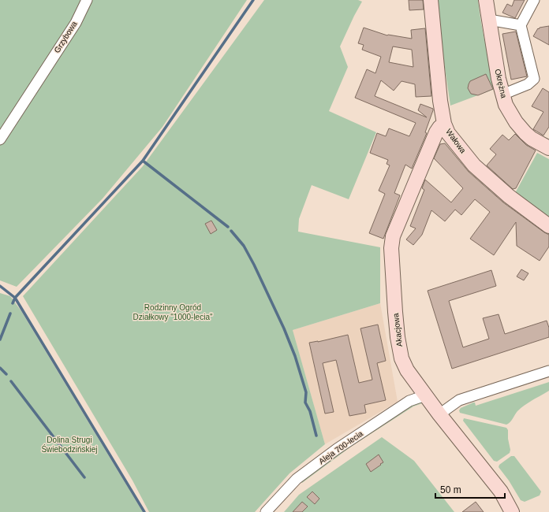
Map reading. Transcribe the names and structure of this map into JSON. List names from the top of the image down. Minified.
{"streets":{"street":["Grzybowa","Okrężna","Wałowa","Akacjowa","Aleja 700-lecia"]},"crossings":[["Wałowa","Akacjowa"],["Akacjowa","Aleja 700-lecia"]],"parks":["Rodzinny Ogród Działkowy \"1000-lecia\"","Dolina Strugi Świebodzińskiej"],"scale_bar":"50 m"}
